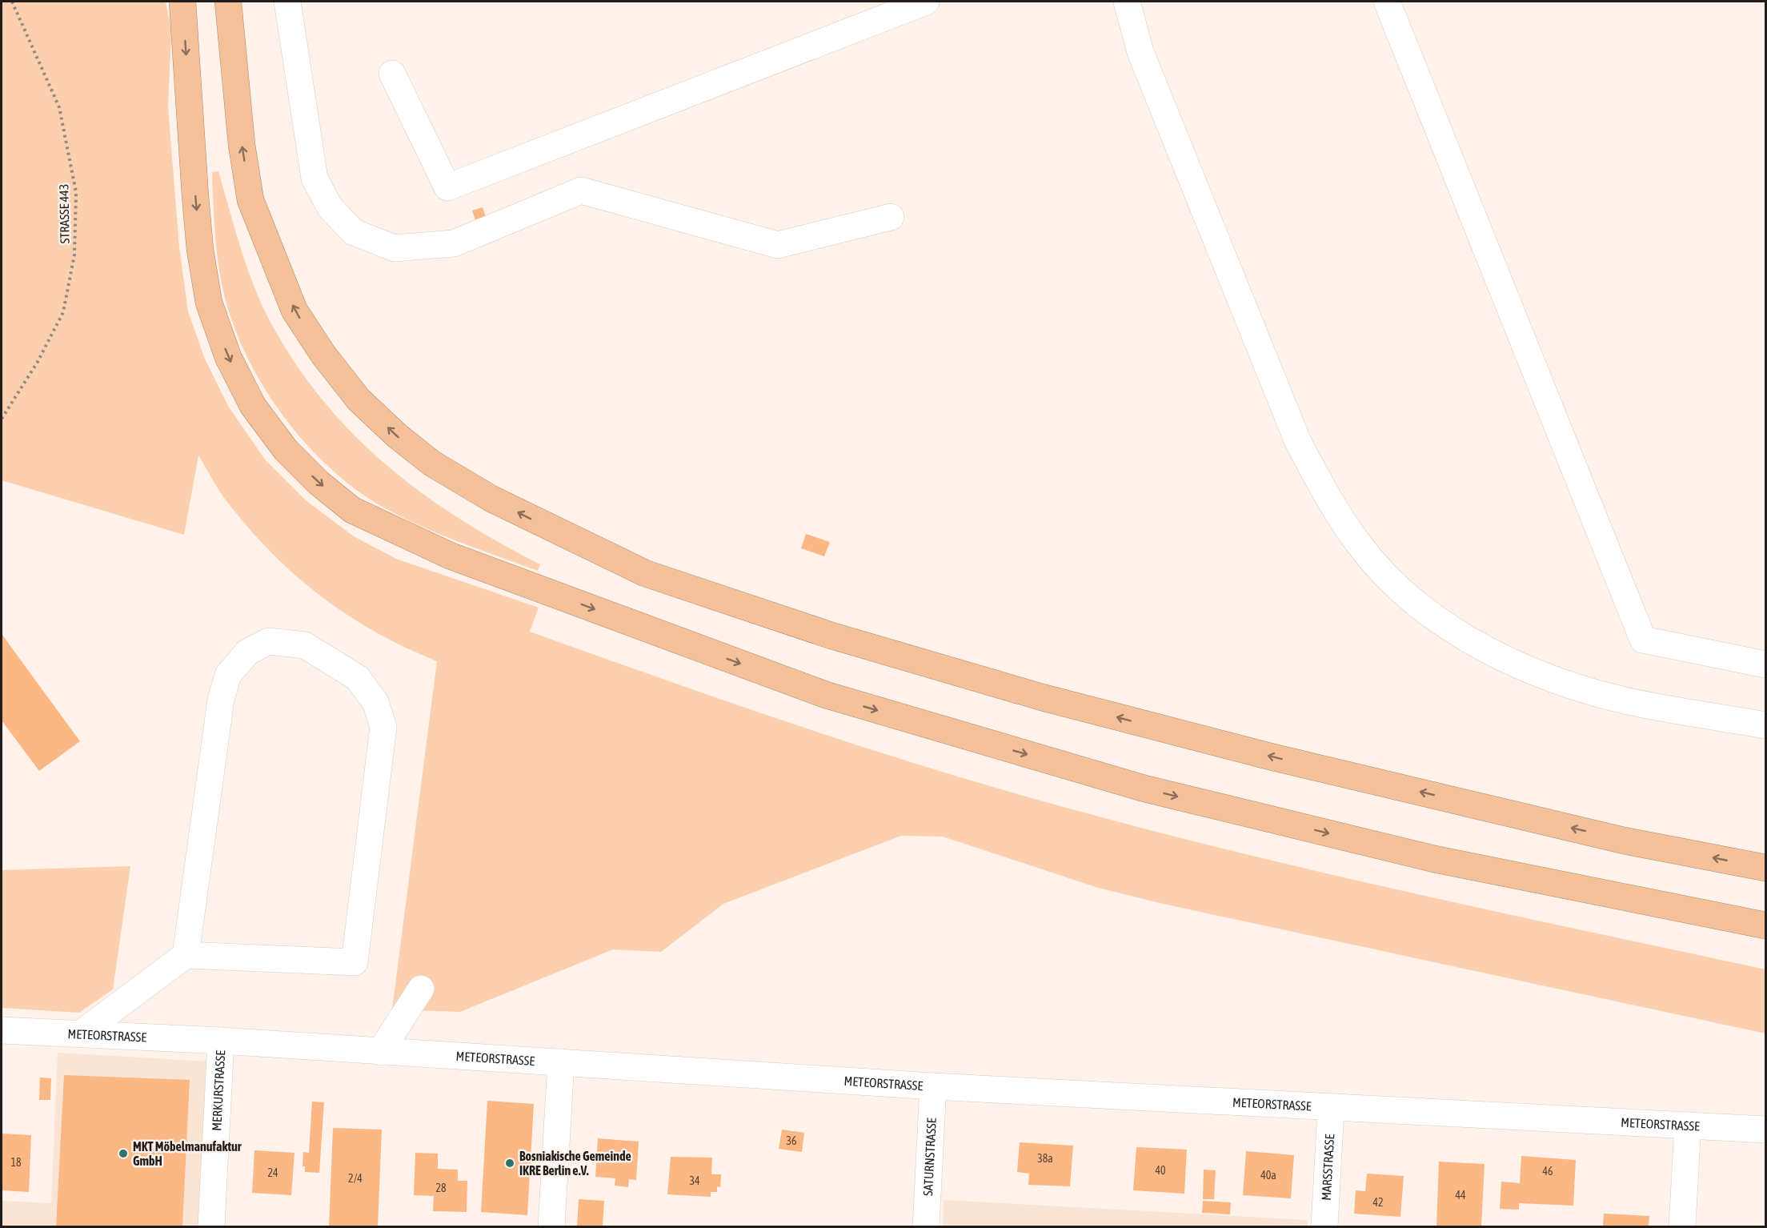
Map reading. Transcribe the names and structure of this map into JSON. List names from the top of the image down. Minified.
{"streets":{"street":["METEORSTRASSE","MERKURSTRASSE","SATURNSTRASSE","MARSSTRASSE"],"path":["STRASSE 443"]},"crossings":[["METEORSTRASSE","MERKURSTRASSE"],["METEORSTRASSE","SATURNSTRASSE"],["METEORSTRASSE","MARSSTRASSE"]],"places":["MKT Möbelmanufaktur GmbH","Bosniakische Gemeinde IKRE Berlin e.V."],"house_numbers":["36","38a","18","40","46","24","40a","2/4","34","28","44","42"]}
